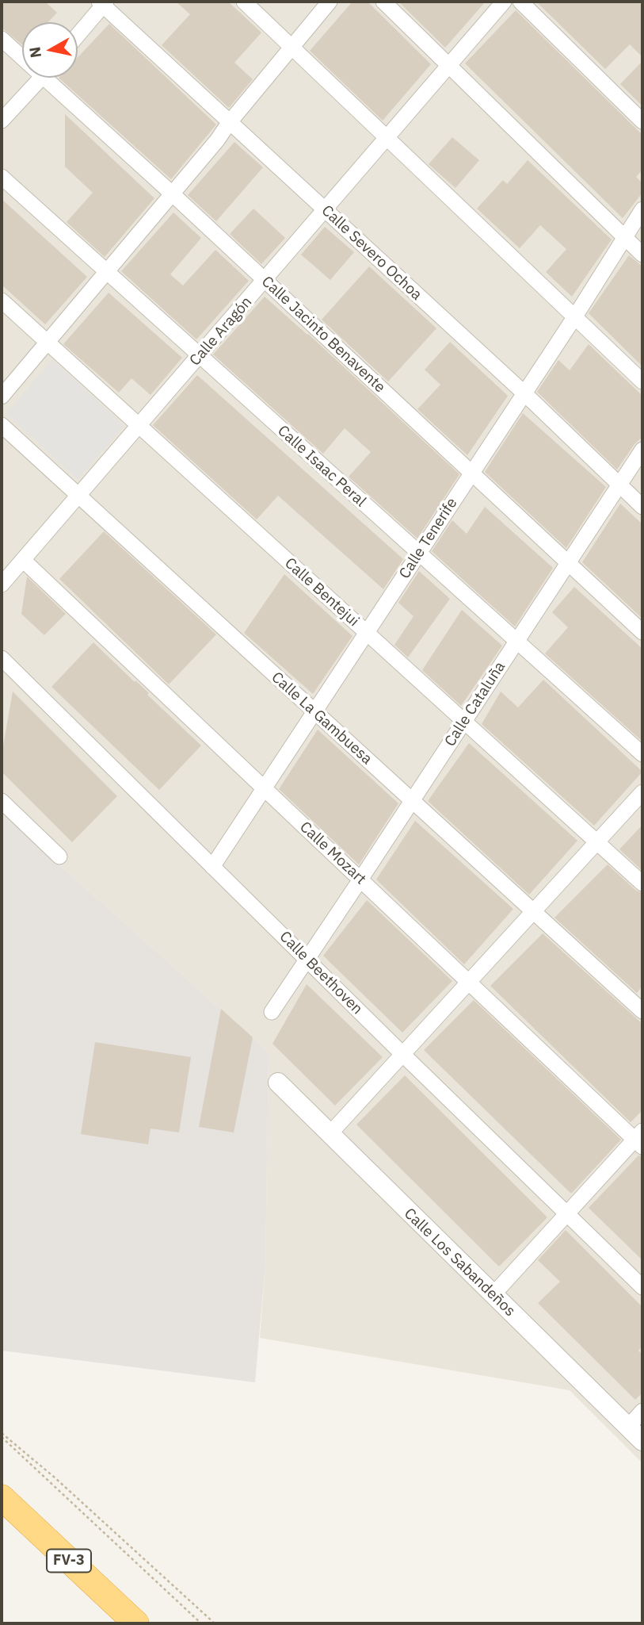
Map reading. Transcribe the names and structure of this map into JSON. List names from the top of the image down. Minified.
{"streets":{"highway":["FV-3"],"street":["Calle Severo Ochoa","Calle Aragón","Calle Jacinto Benavente","Calle Isaac Peral","Calle Tenerife","Calle Bentejui","Calle Cataluña","Calle La Gambuesa","Calle Mozart","Calle Beethoven","Calle Los Sabandeños"]},"crossings":[["Calle Severo Ochoa","Calle Aragón"],["Calle Severo Ochoa","Calle Tenerife"],["Calle Severo Ochoa","Calle Cataluña"],["Calle Aragón","Calle Jacinto Benavente"],["Calle Aragón","Calle Isaac Peral"],["Calle Aragón","Calle Bentejui"],["Calle Aragón","Calle La Gambuesa"],["Calle Aragón","Calle Mozart"],["Calle Jacinto Benavente","Calle Tenerife"],["Calle Jacinto Benavente","Calle Cataluña"],["Calle Isaac Peral","Calle Tenerife"],["Calle Isaac Peral","Calle Cataluña"],["Calle Tenerife","Calle Bentejui"],["Calle Tenerife","Calle La Gambuesa"],["Calle Tenerife","Calle Mozart"],["Calle Tenerife","Calle Beethoven"],["Calle Bentejui","Calle Cataluña"],["Calle Cataluña","Calle La Gambuesa"],["Calle Cataluña","Calle Mozart"],["Calle Cataluña","Calle Beethoven"]],"north":"left"}
